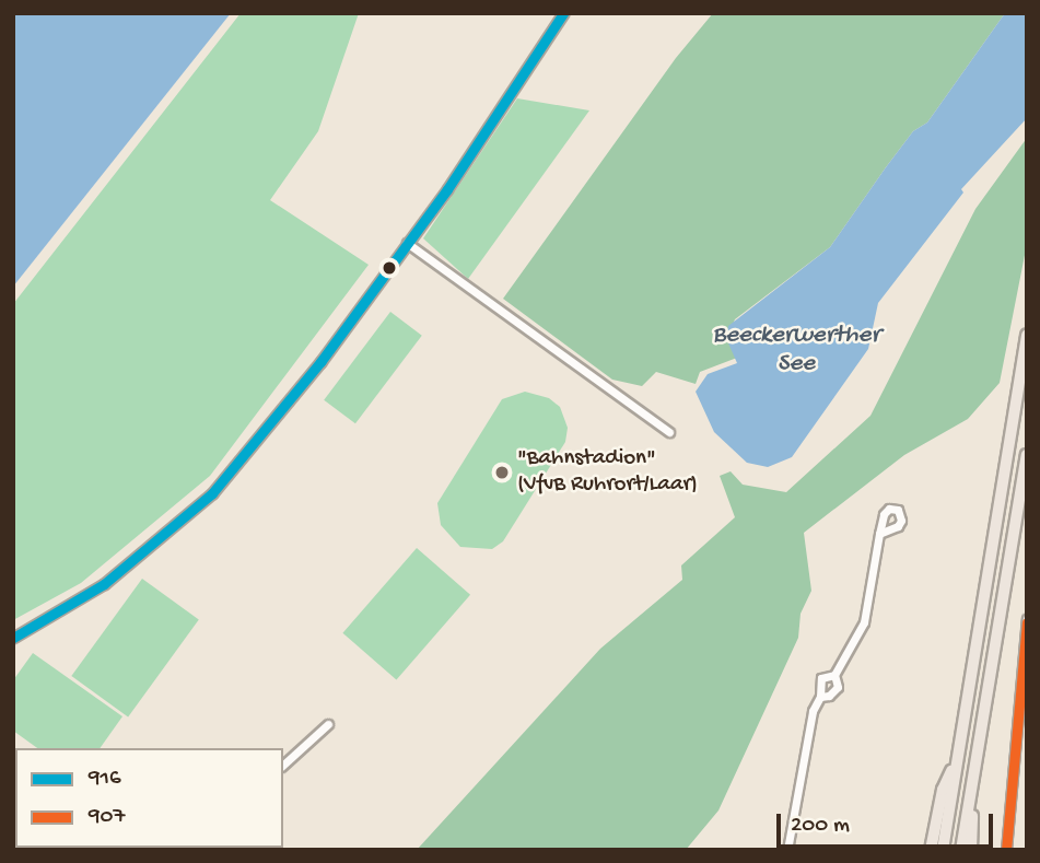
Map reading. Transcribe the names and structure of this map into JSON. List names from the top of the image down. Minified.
{"water":["Beeckerwerther See"],"places":["\"Bahnstadion\" (VfvB Ruhrort/Laar)"],"lines":["transit line 916","transit line 907"],"legend":["916","907"],"scale_bar":"200 m"}
